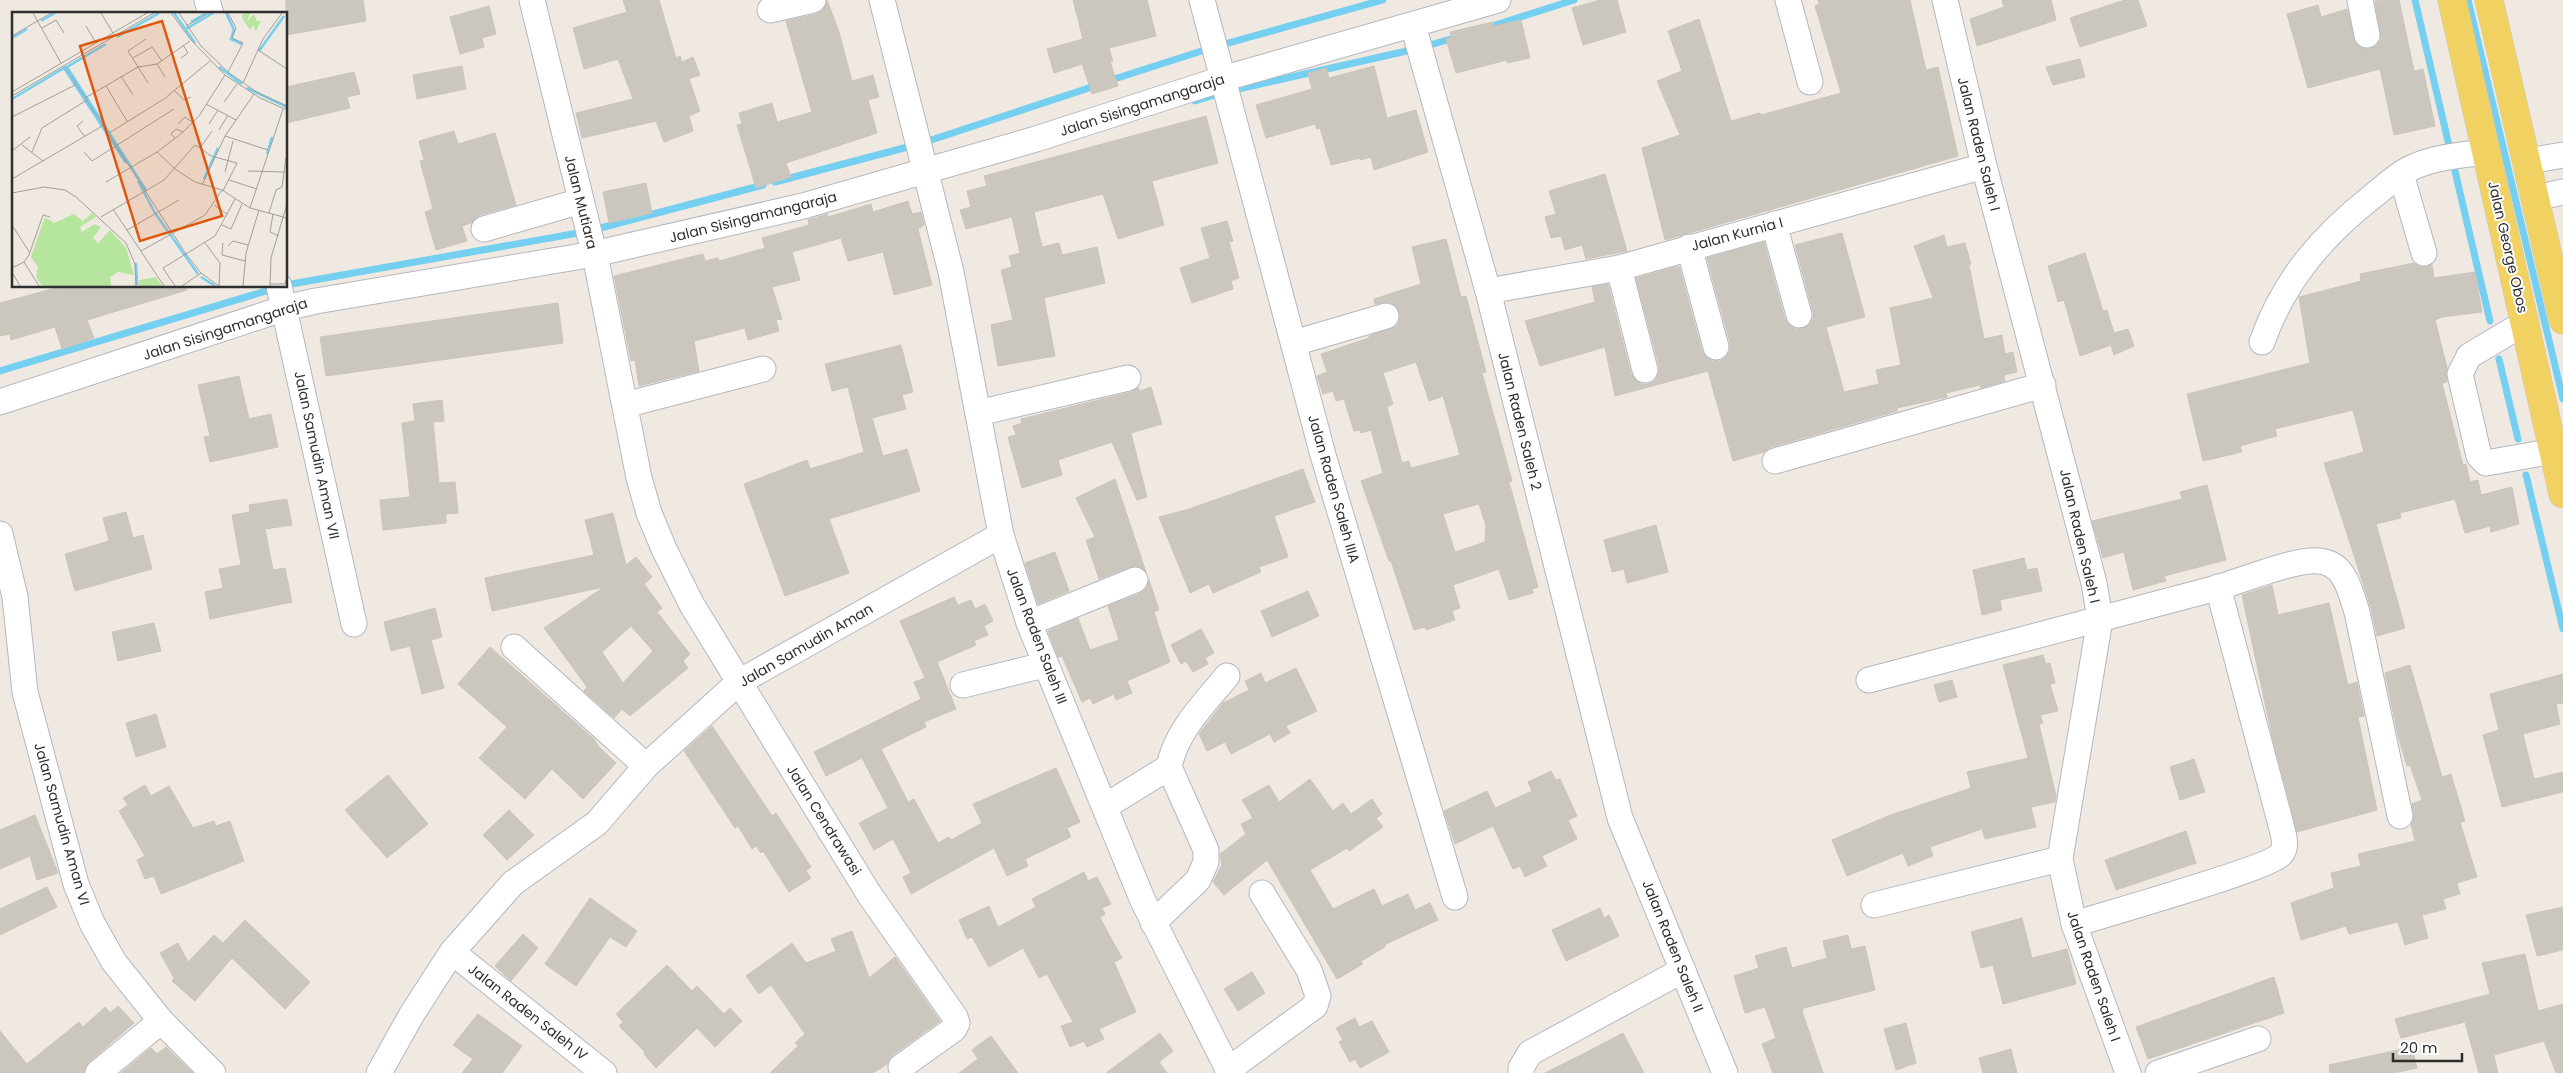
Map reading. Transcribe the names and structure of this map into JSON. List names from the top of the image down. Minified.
{"streets":{"main road":["Jalan George Obos"],"street":["Jalan Sisingamangaraja","Jalan Raden Saleh I","Jalan Mutiara","Jalan Kurnia I","Jalan Raden Saleh 2","Jalan Samudin Aman VII","Jalan Raden Saleh IIIA","Jalan Raden Saleh III","Jalan Samudin Aman","Jalan Cendrawasi","Jalan Samudin Aman VI","Jalan Raden Saleh II","Jalan Raden Saleh IV"]},"crossings":[["Jalan Sisingamangaraja","Jalan Mutiara"],["Jalan Sisingamangaraja","Jalan Raden Saleh 2"],["Jalan Sisingamangaraja","Jalan Samudin Aman VII"],["Jalan Sisingamangaraja","Jalan Raden Saleh IIIA"],["Jalan Sisingamangaraja","Jalan Raden Saleh III"],["Jalan Raden Saleh I","Jalan Kurnia I"],["Jalan Mutiara","Jalan Cendrawasi"],["Jalan Kurnia I","Jalan Raden Saleh 2"],["Jalan Raden Saleh 2","Jalan Raden Saleh II"],["Jalan Raden Saleh III","Jalan Samudin Aman"],["Jalan Samudin Aman","Jalan Cendrawasi"],["Jalan Samudin Aman","Jalan Raden Saleh IV"]],"scale_bar":"20 m"}
